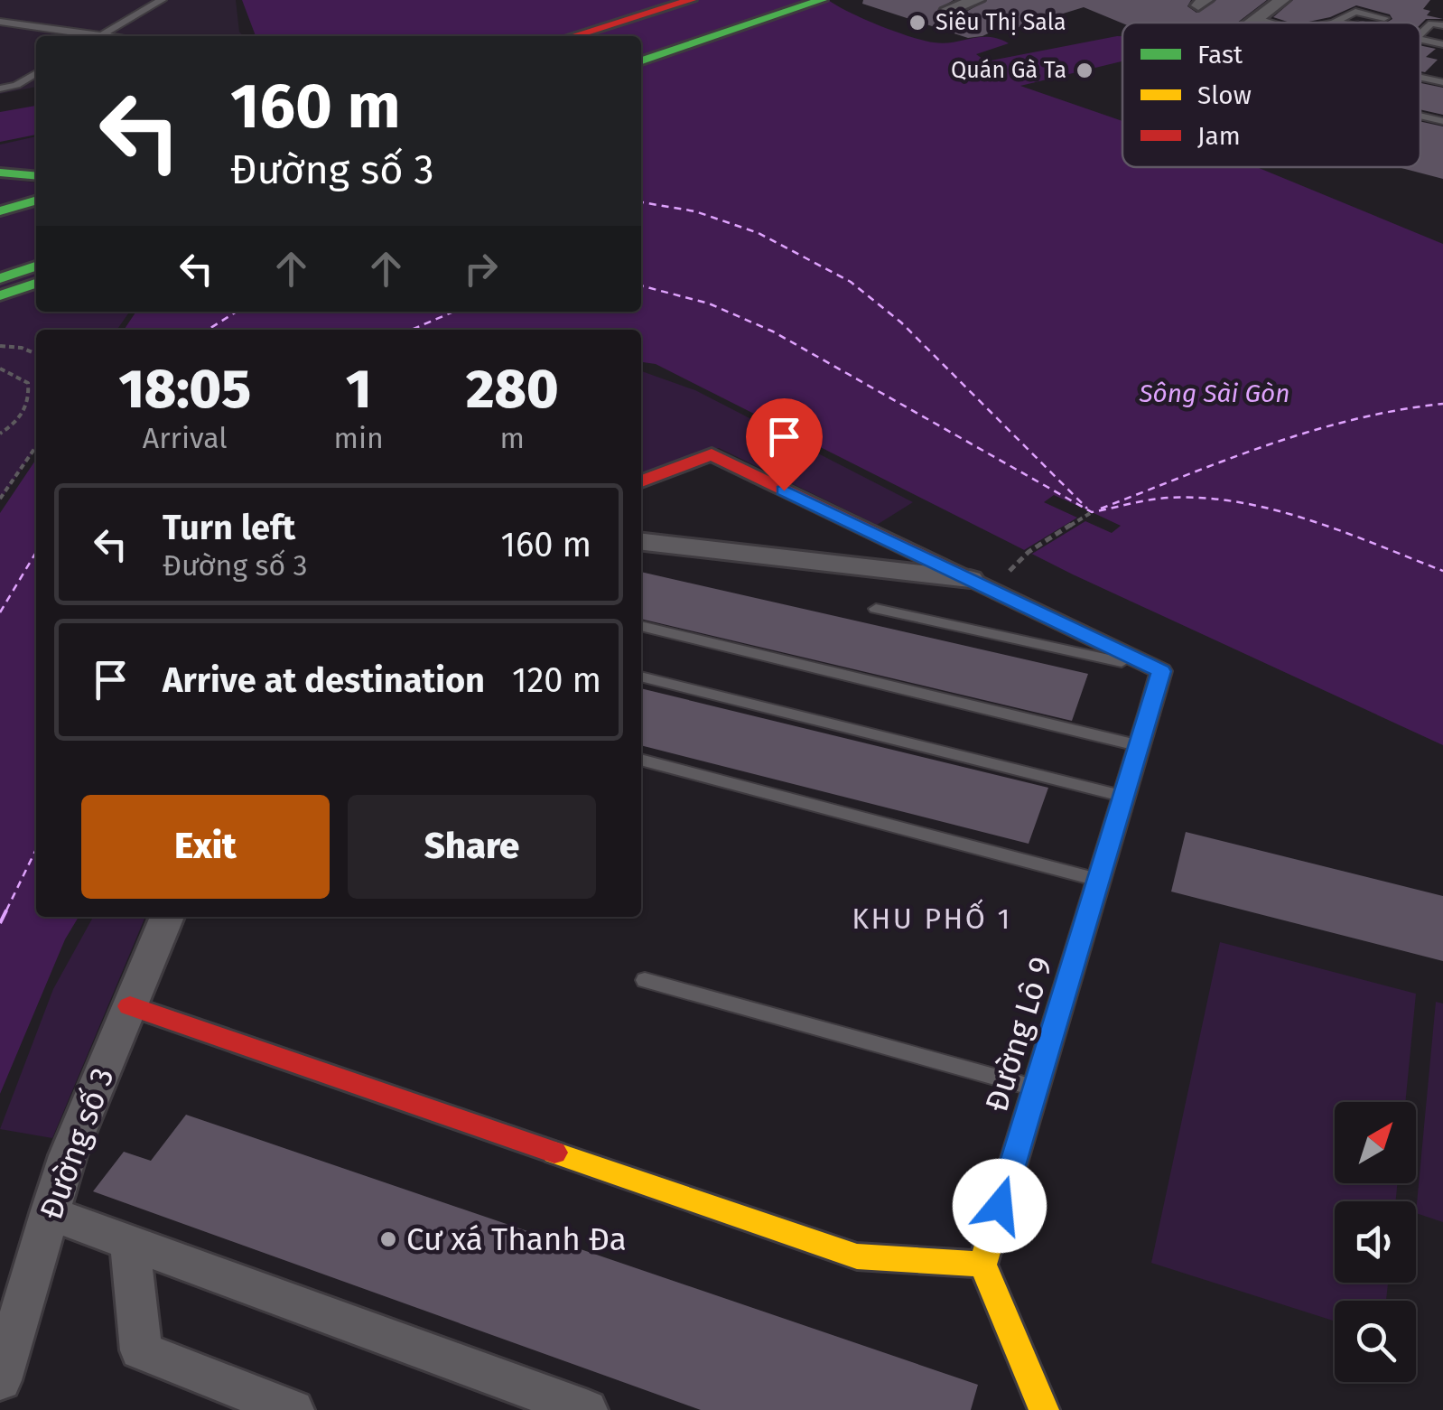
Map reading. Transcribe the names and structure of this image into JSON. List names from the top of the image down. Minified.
{"streets":{"street":["Đường Lô 9","Đường số 3"]},"districts":["KHU PHỐ 1"],"water":["Sông Sài Gòn"],"places":["Siêu Thị Sala","Quán Gà Ta","Cư xá Thanh Đa"],"legend":["Fast","Slow","Jam"],"north":"top right","page":{"turn":["160 m","Đường số 3"],"eta":["18:05","Arrival","1","min","280","m"],"list":[{"name":"Turn left","note":"Đường số 3","value":"160 m"},{"name":"Arrive at destination","value":"120 m"}],"buttons":["Exit","Share"]}}
